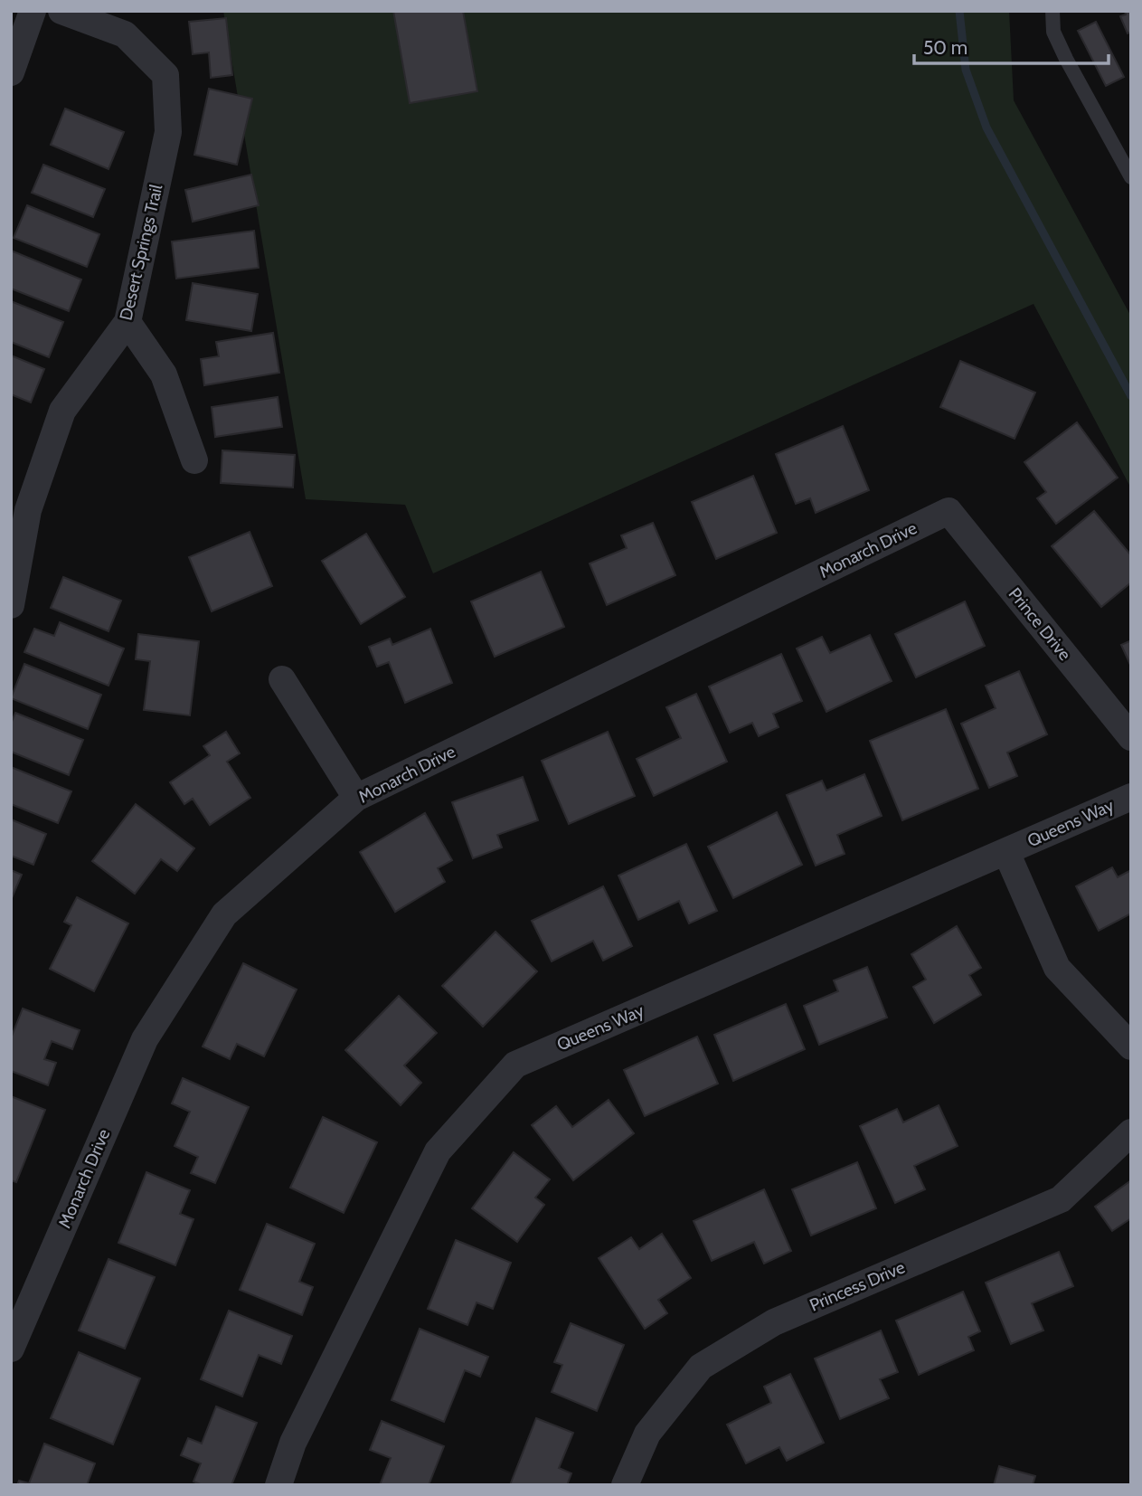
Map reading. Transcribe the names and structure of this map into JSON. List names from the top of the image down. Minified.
{"streets":{"street":["Desert Springs Trail","Monarch Drive","Prince Drive","Queens Way","Princess Drive"]},"crossings":[["Monarch Drive","Prince Drive"]],"scale_bar":"50 m"}
